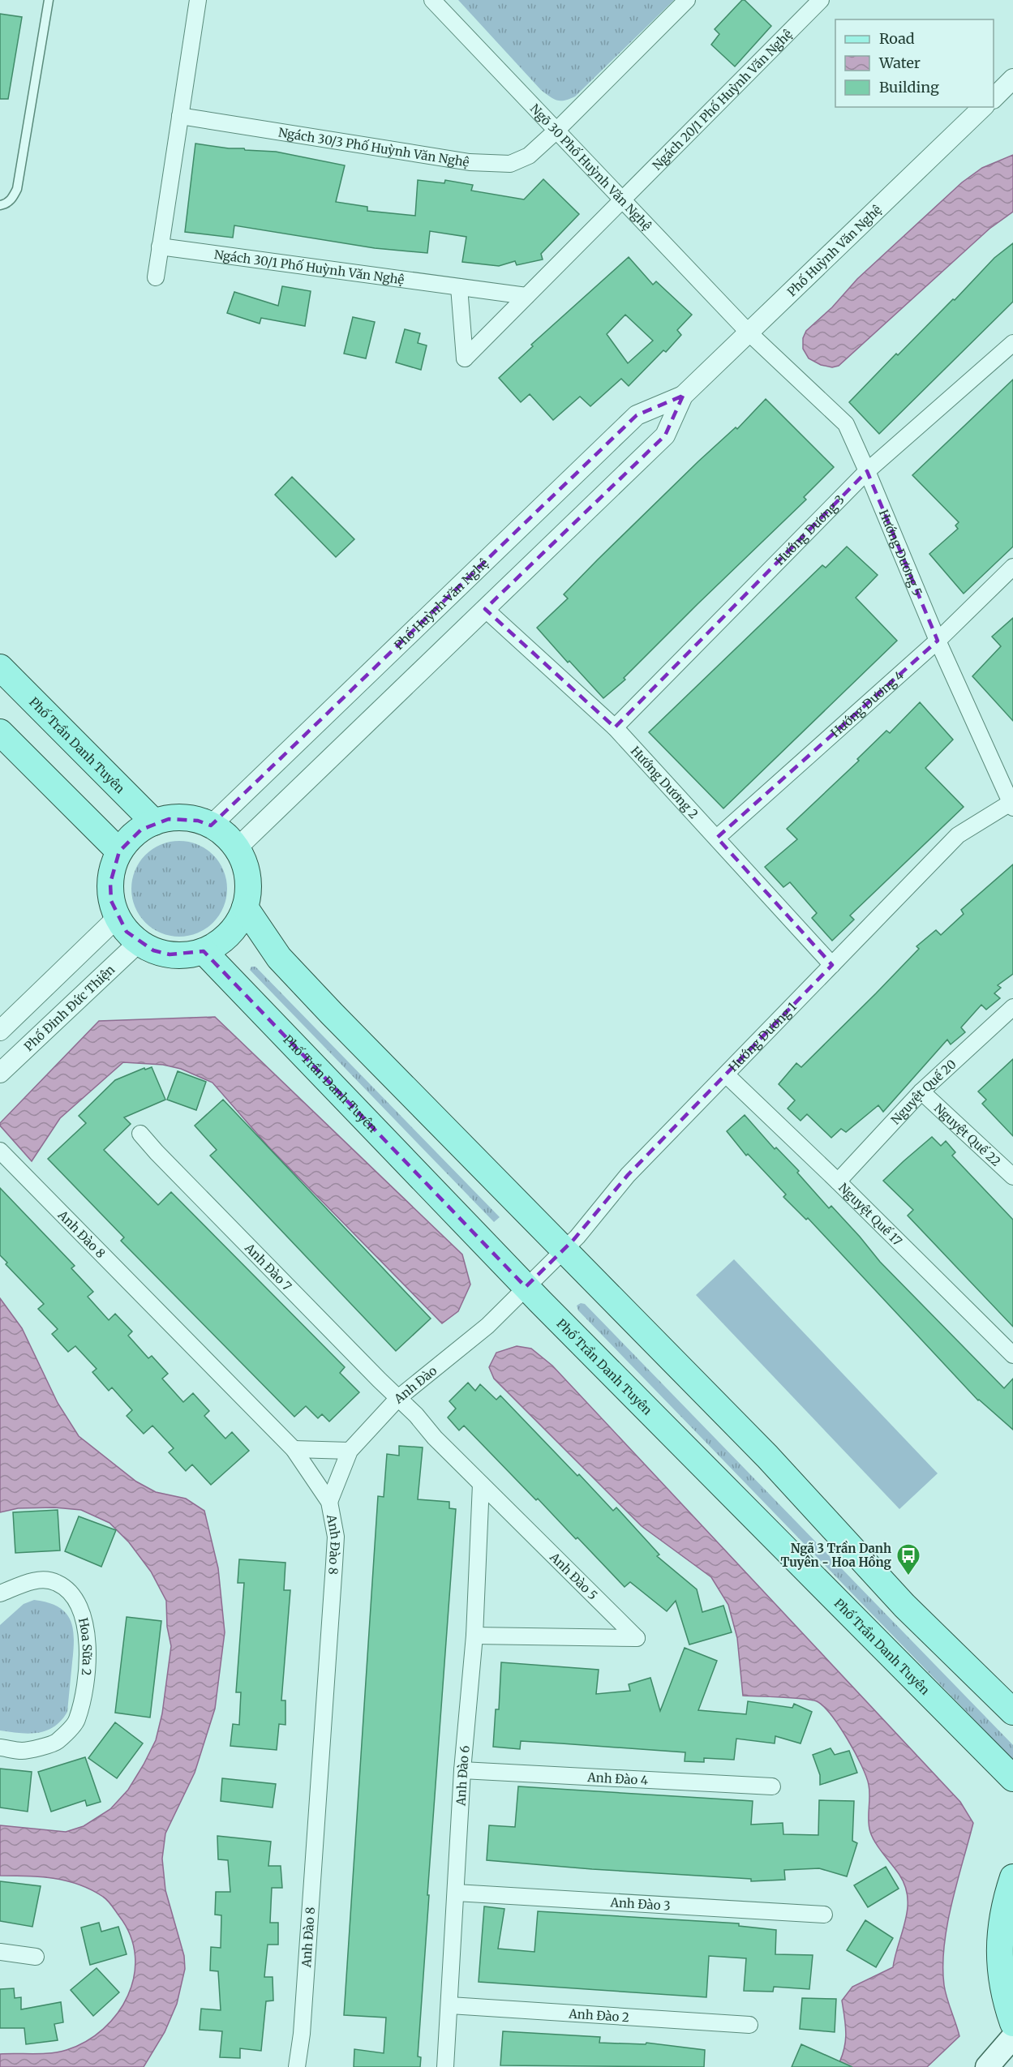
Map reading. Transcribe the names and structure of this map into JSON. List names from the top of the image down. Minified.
{"streets":{"main road":["Phố Trần Danh Tuyên"],"street":["Ngách 20/1 Phố Huỳnh Văn Nghệ","Ngách 30/3 Phố Huỳnh Văn Nghệ","Ngõ 30 Phố Huỳnh Văn Nghệ","Phố Huỳnh Văn Nghệ","Ngách 30/1 Phố Huỳnh Văn Nghệ","Hướng Dương 3","Hướng Dương 5","Hướng Dương 4","Hướng Dương 2","Phố Đinh Đức Thiện","Hướng Dương 1","Nguyệt Quế 20","Nguyệt Quế 22","Nguyệt Quế 17","Anh Đào 8","Anh Đào 7","Anh Đào","Anh Đào 5","Hoa Sữa 2","Anh Đào 6","Anh Đào 4","Anh Đào 3","Anh Đào 2"]},"crossings":[["Ngách 20/1 Phố Huỳnh Văn Nghệ","Ngõ 30 Phố Huỳnh Văn Nghệ"],["Ngách 30/3 Phố Huỳnh Văn Nghệ","Ngõ 30 Phố Huỳnh Văn Nghệ"],["Ngõ 30 Phố Huỳnh Văn Nghệ","Phố Huỳnh Văn Nghệ"],["Ngõ 30 Phố Huỳnh Văn Nghệ","Hướng Dương 5"],["Phố Huỳnh Văn Nghệ","Hướng Dương 5"],["Phố Huỳnh Văn Nghệ","Phố Trần Danh Tuyên"],["Phố Huỳnh Văn Nghệ","Hướng Dương 2"],["Phố Huỳnh Văn Nghệ","Phố Đinh Đức Thiện"],["Hướng Dương 3","Hướng Dương 5"],["Hướng Dương 3","Hướng Dương 2"],["Hướng Dương 5","Hướng Dương 4"],["Hướng Dương 5","Hướng Dương 1"],["Hướng Dương 4","Hướng Dương 2"],["Phố Trần Danh Tuyên","Phố Đinh Đức Thiện"],["Phố Trần Danh Tuyên","Hướng Dương 1"],["Phố Trần Danh Tuyên","Anh Đào"],["Hướng Dương 2","Hướng Dương 1"],["Hướng Dương 1","Nguyệt Quế 17"],["Hướng Dương 1","Anh Đào"],["Nguyệt Quế 20","Nguyệt Quế 22"],["Nguyệt Quế 20","Nguyệt Quế 17"],["Anh Đào 8","Anh Đào"],["Anh Đào 7","Anh Đào"],["Anh Đào 7","Anh Đào 5"],["Anh Đào","Anh Đào 5"],["Anh Đào 5","Anh Đào 6"],["Anh Đào 6","Anh Đào 4"],["Anh Đào 6","Anh Đào 3"],["Anh Đào 6","Anh Đào 2"]],"places":{"bus stop":["Ngã 3 Trần Danh Tuyên - Hoa Hồng"]},"legend":["Road","Water","Building"]}
